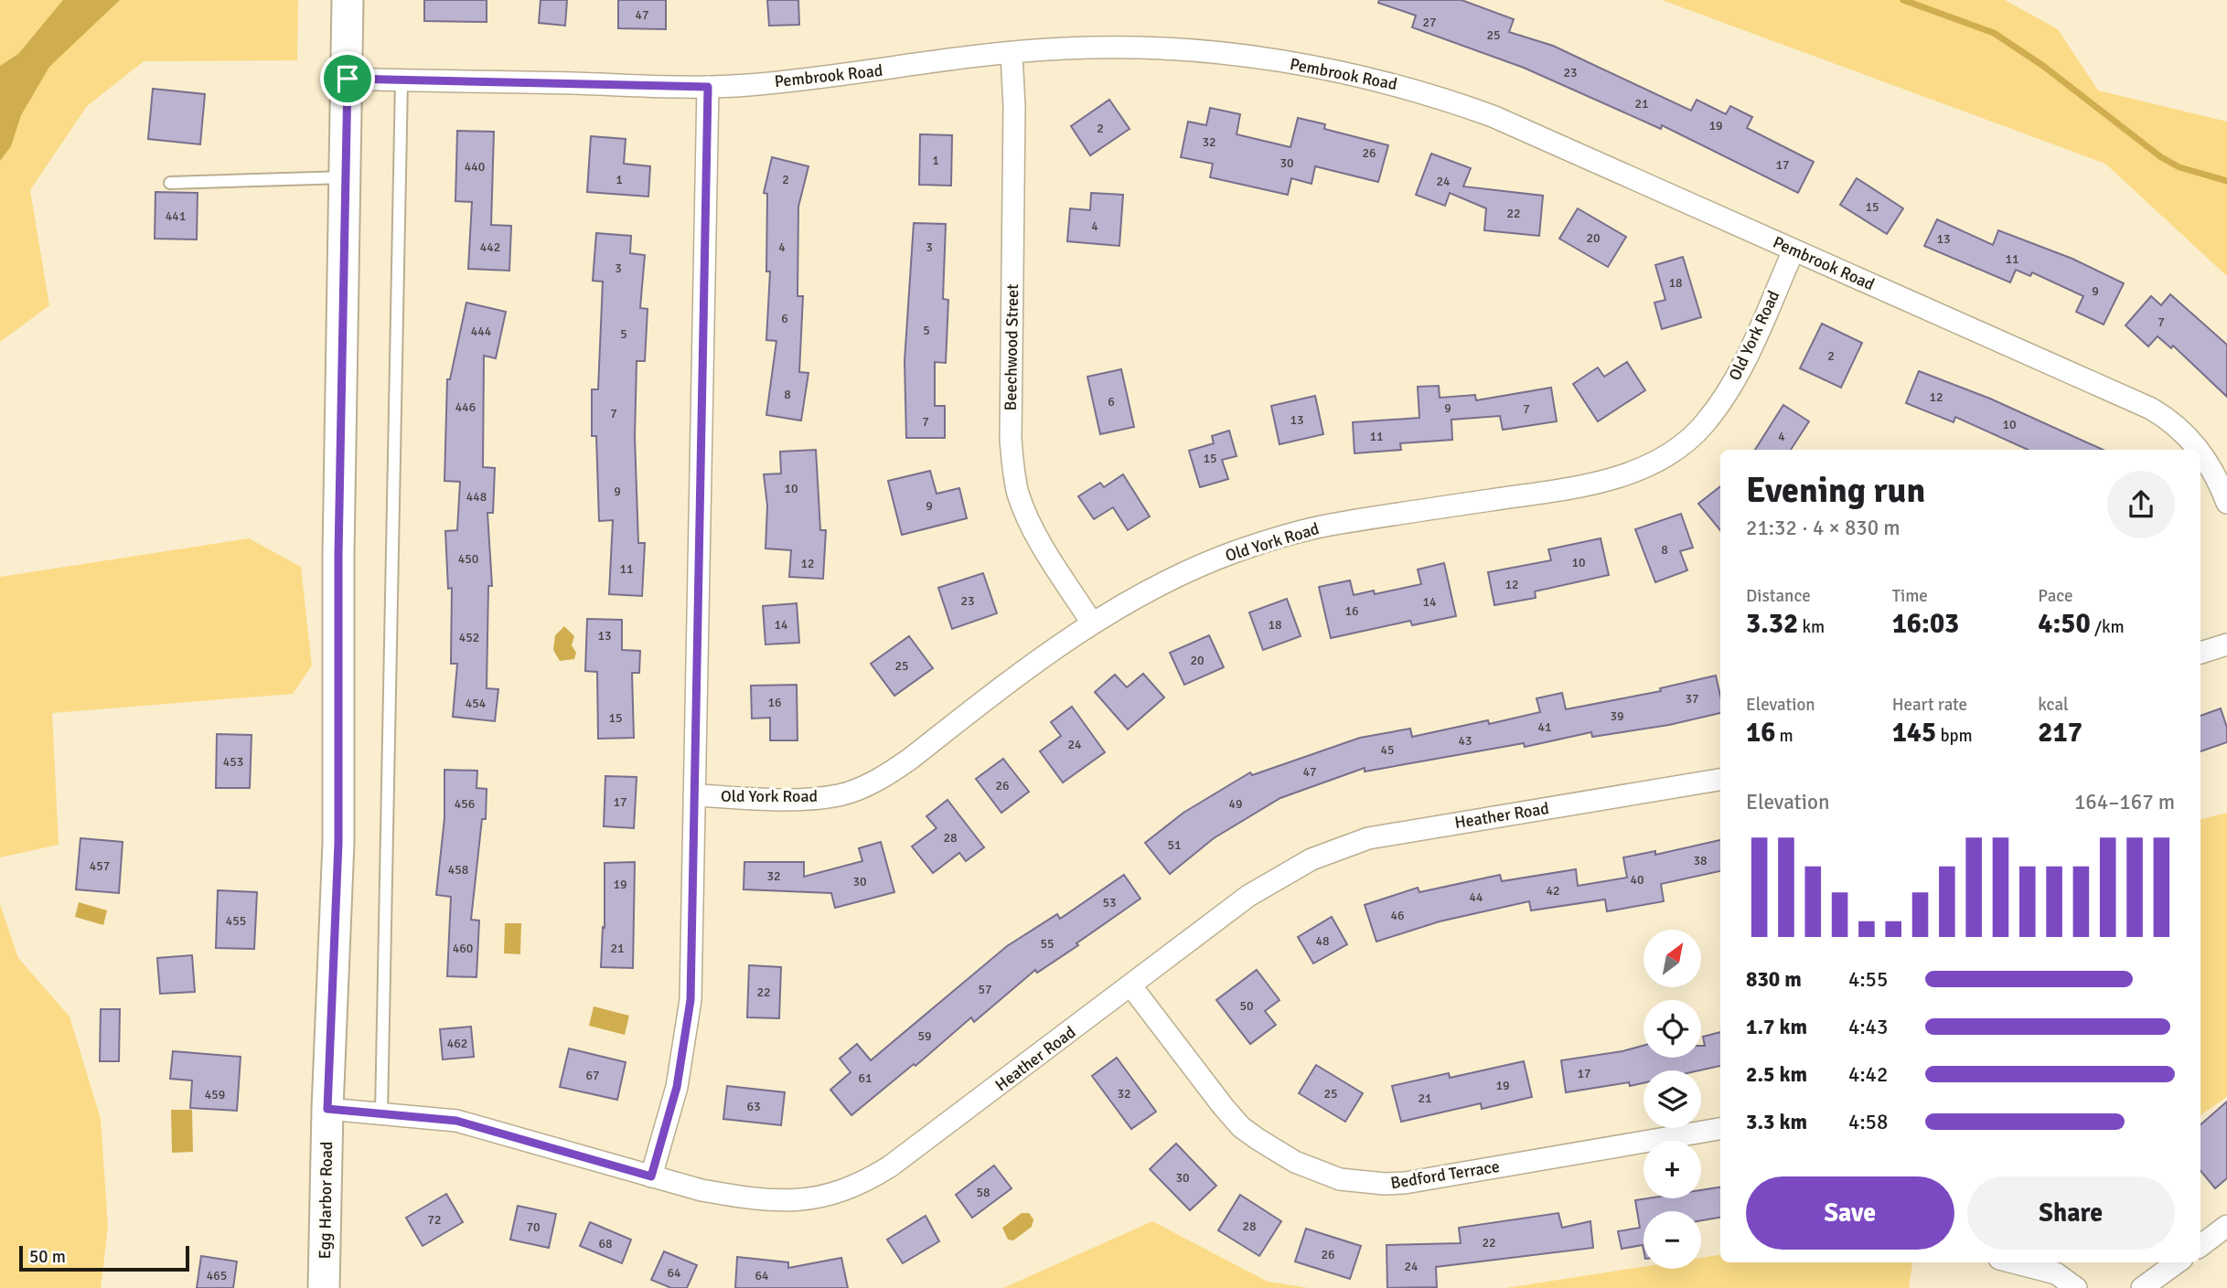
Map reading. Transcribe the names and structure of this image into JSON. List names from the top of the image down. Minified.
{"streets":{"main road":["Egg Harbor Road"],"street":["Pembrook Road","Old York Road","Beechwood Street","Heather Road","Bedford Terrace"]},"crossings":[["Pembrook Road","Old York Road"],["Pembrook Road","Beechwood Street"],["Pembrook Road","Egg Harbor Road"],["Old York Road","Beechwood Street"],["Heather Road","Bedford Terrace"],["Heather Road","Egg Harbor Road"]],"house_numbers":["47","27","25","23","21","19","2","32","26","1","30","17","440","1","2","24","15","22","441","4","20","13","442","4","3","11","3","18","9","6","7","5","444","5","2","8","12","6","446","9","7","7","13","7","10","11","4","15","10","9","448","9","8","450","10","12","11","12","23","14","16","14","18","13","452","20","25","37","16","454","39","15","41","43","24","45","453","47","26","17","456","49","28","51","38","457","458","32","40","30","19","42","44","53","46","455","48","55","460","21","57","22","50","59","462","17","67","61","19","32","25","459","21","63","30","58","72","28","70","22","68","26","24","64","465","64"],"scale_bar":"50 m","north":"top right","page":{"heading":["Evening run","21:32 · 4 × 830 m"],"stats":[["Distance","3.32 km"],["Time","16:03"],["Pace","4:50 /km"],["Elevation","16 m"],["Heart rate","145 bpm"],["kcal","217"]],"chart":["Elevation","164–167 m"],"map_buttons":["+","−"],"list":[{"name":"830 m","note":"4:55"},{"name":"1.7 km","note":"4:43"},{"name":"2.5 km","note":"4:42"},{"name":"3.3 km","note":"4:58"}],"buttons":["Save","Share"],"scale":"50 m"}}
